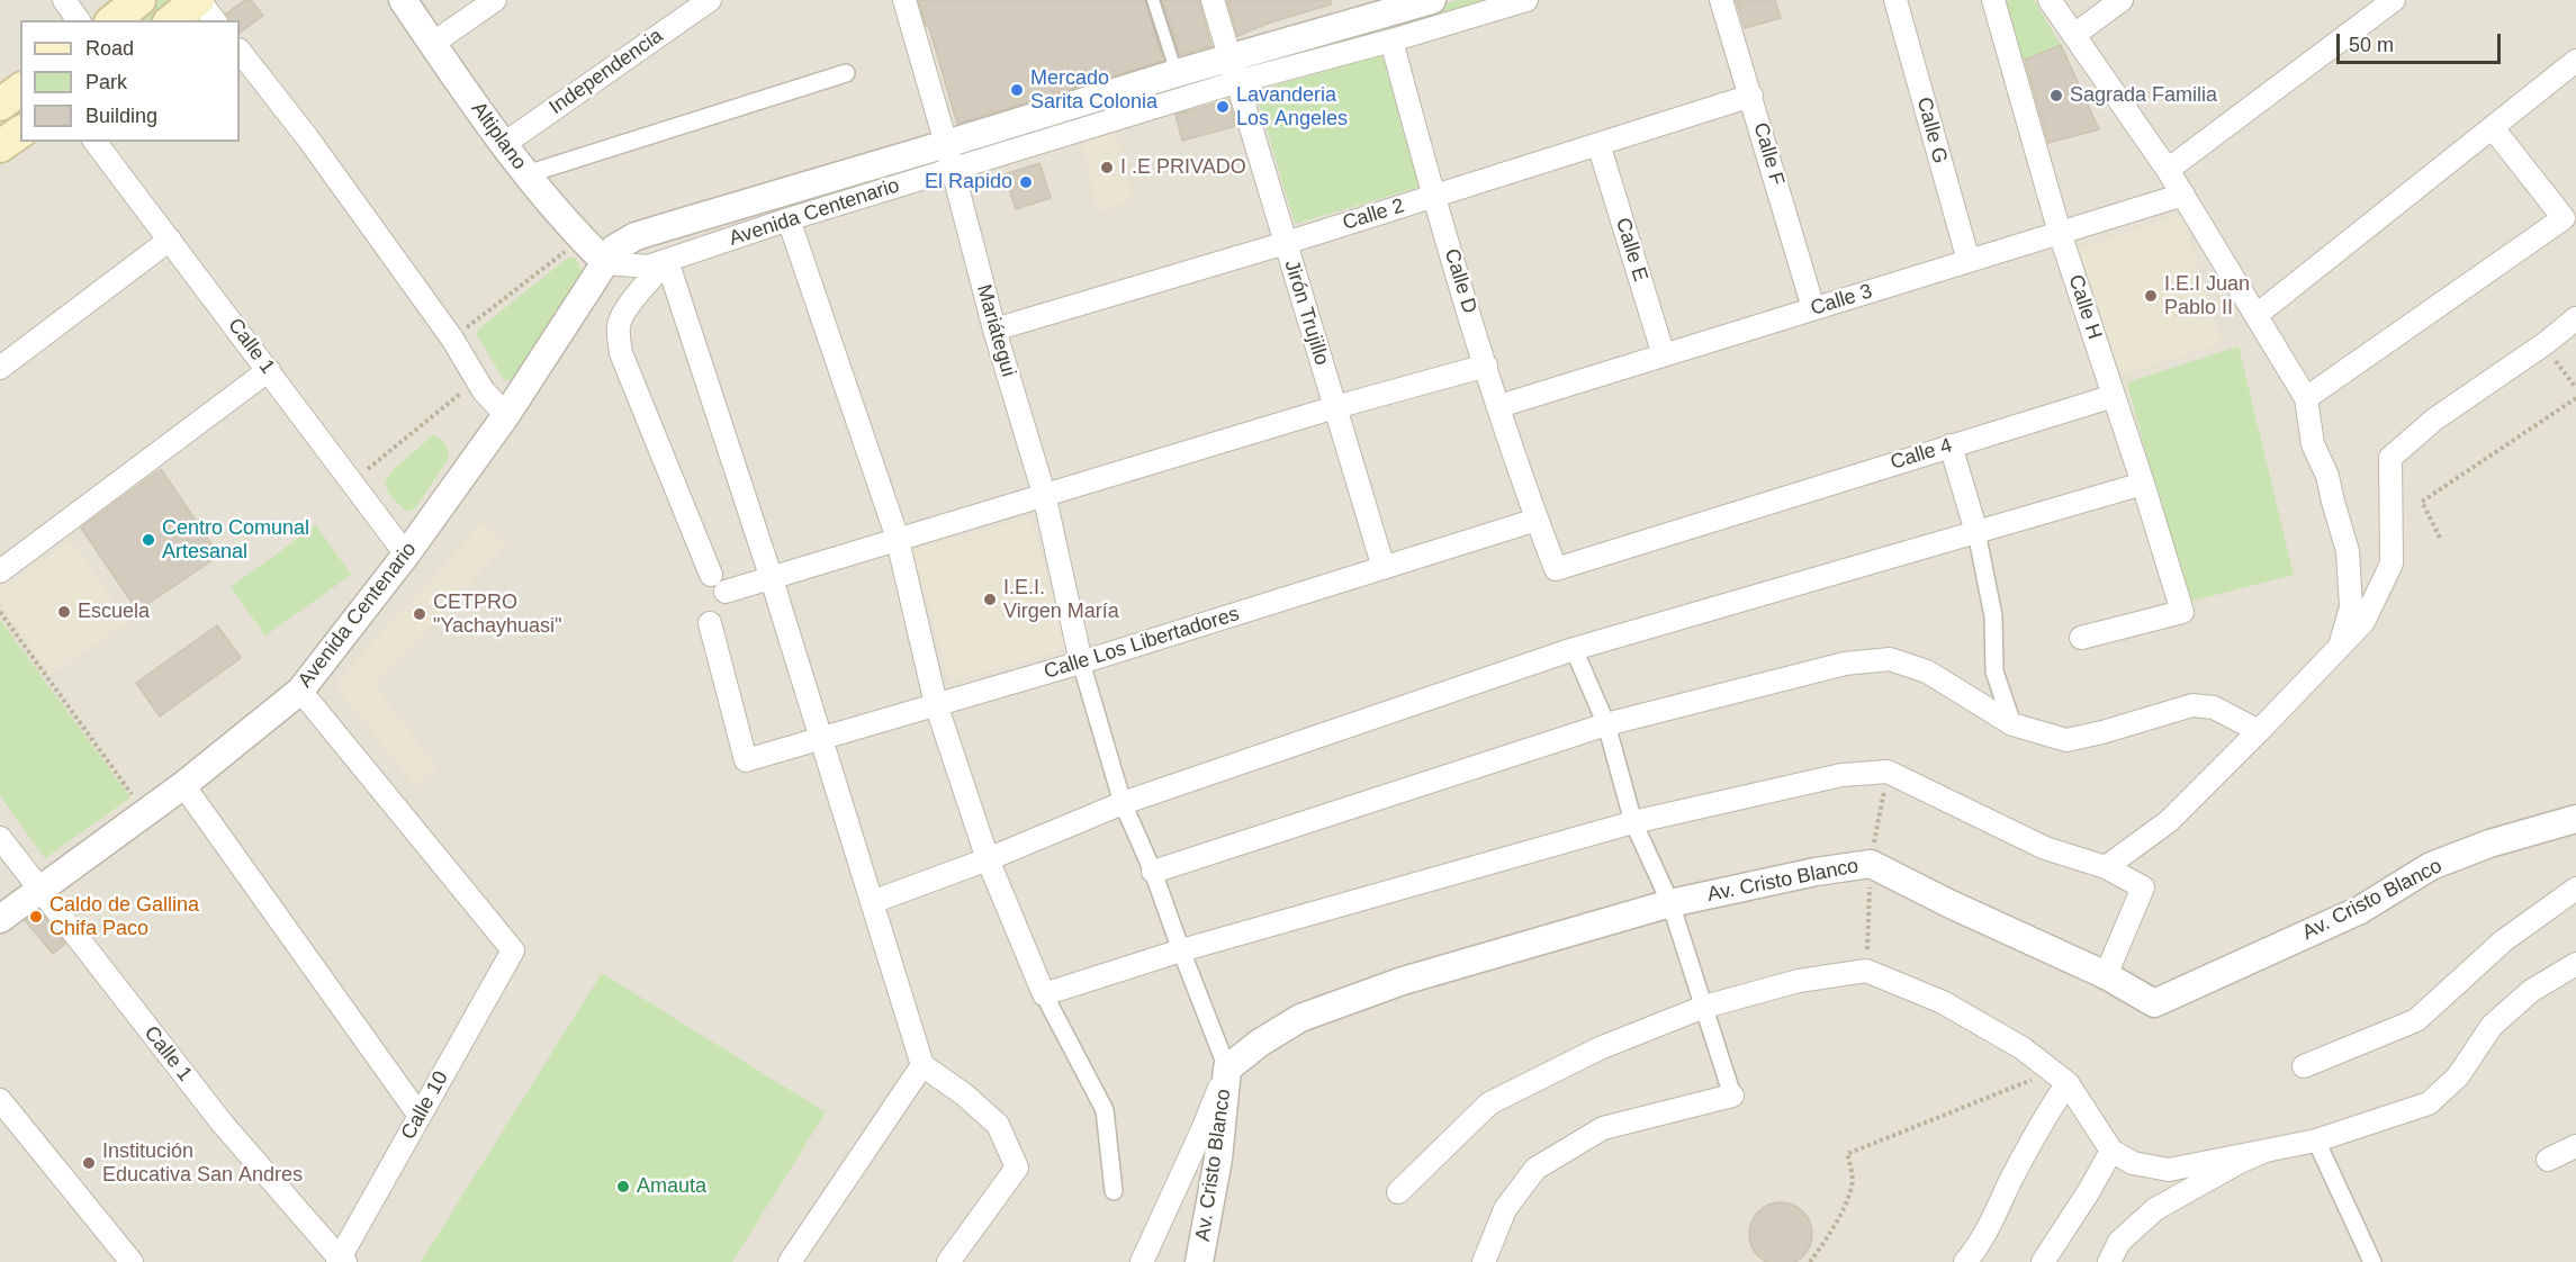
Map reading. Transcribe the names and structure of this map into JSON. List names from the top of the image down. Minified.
{"streets":{"street":["Independencia","Calle G","Altiplano","Calle F","Avenida Centenario","Calle 2","Calle E","Calle D","Calle 3","Calle H","Jirón Trujillo","Mariátegui","Calle 1","Calle 4","Calle Los Libertadores","Av. Cristo Blanco","Calle 10"]},"crossings":[["Independencia","Altiplano"],["Calle G","Calle 3"],["Altiplano","Avenida Centenario"],["Calle F","Calle 2"],["Calle F","Calle 3"],["Avenida Centenario","Calle D"],["Avenida Centenario","Jirón Trujillo"],["Avenida Centenario","Mariátegui"],["Avenida Centenario","Calle 1"],["Avenida Centenario","Calle 10"],["Calle 2","Calle E"],["Calle 2","Calle D"],["Calle 2","Jirón Trujillo"],["Calle 2","Mariátegui"],["Calle E","Calle 3"],["Calle D","Calle 3"],["Calle D","Calle 4"],["Calle D","Calle Los Libertadores"],["Calle 3","Calle H"],["Calle H","Calle 4"],["Jirón Trujillo","Calle Los Libertadores"],["Mariátegui","Calle Los Libertadores"],["Calle 1","Calle 10"],["Calle 4","Calle Los Libertadores"]],"places":["Mercado Sarita Colonia","Sagrada Familia","Lavanderia Los Angeles","I .E PRIVADO","El Rapido","I.E.I Juan Pablo II","Centro Comunal Artesanal","I.E.I. Virgen María","Escuela","CETPRO \"Yachayhuasi\"","Caldo de Gallina Chifa Paco","Institución Educativa San Andres","Amauta"],"legend":["Road","Park","Building"],"scale_bar":"50 m"}
